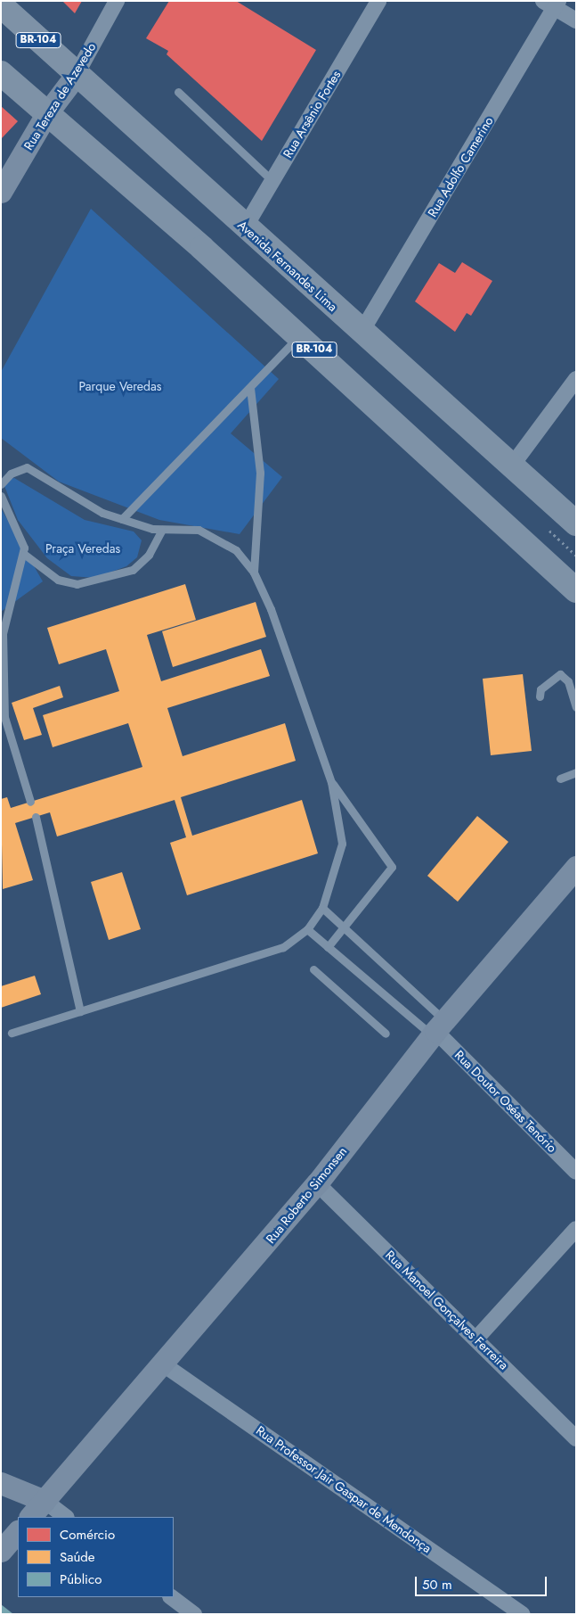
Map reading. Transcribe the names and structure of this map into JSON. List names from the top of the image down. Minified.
{"streets":{"highway":["BR-104","Avenida Fernandes Lima"],"street":["Rua Tereza de Azevedo","Rua Arsênio Fortes","Rua Adolfo Camerino","Rua Doutor Oséas Tenório","Rua Roberto Simonsen","Rua Manoel Gonçalves Ferreira","Rua Professor Jair Gaspar de Mendonça"]},"crossings":[["BR-104","Rua Tereza de Azevedo"],["Rua Tereza de Azevedo","Avenida Fernandes Lima"],["Rua Arsênio Fortes","Avenida Fernandes Lima"],["Rua Adolfo Camerino","Avenida Fernandes Lima"],["Rua Doutor Oséas Tenório","Rua Roberto Simonsen"],["Rua Roberto Simonsen","Rua Manoel Gonçalves Ferreira"],["Rua Roberto Simonsen","Rua Professor Jair Gaspar de Mendonça"]],"parks":["Parque Veredas","Praça Veredas"],"legend":["Comércio","Saúde","Público"],"scale_bar":"50 m"}
